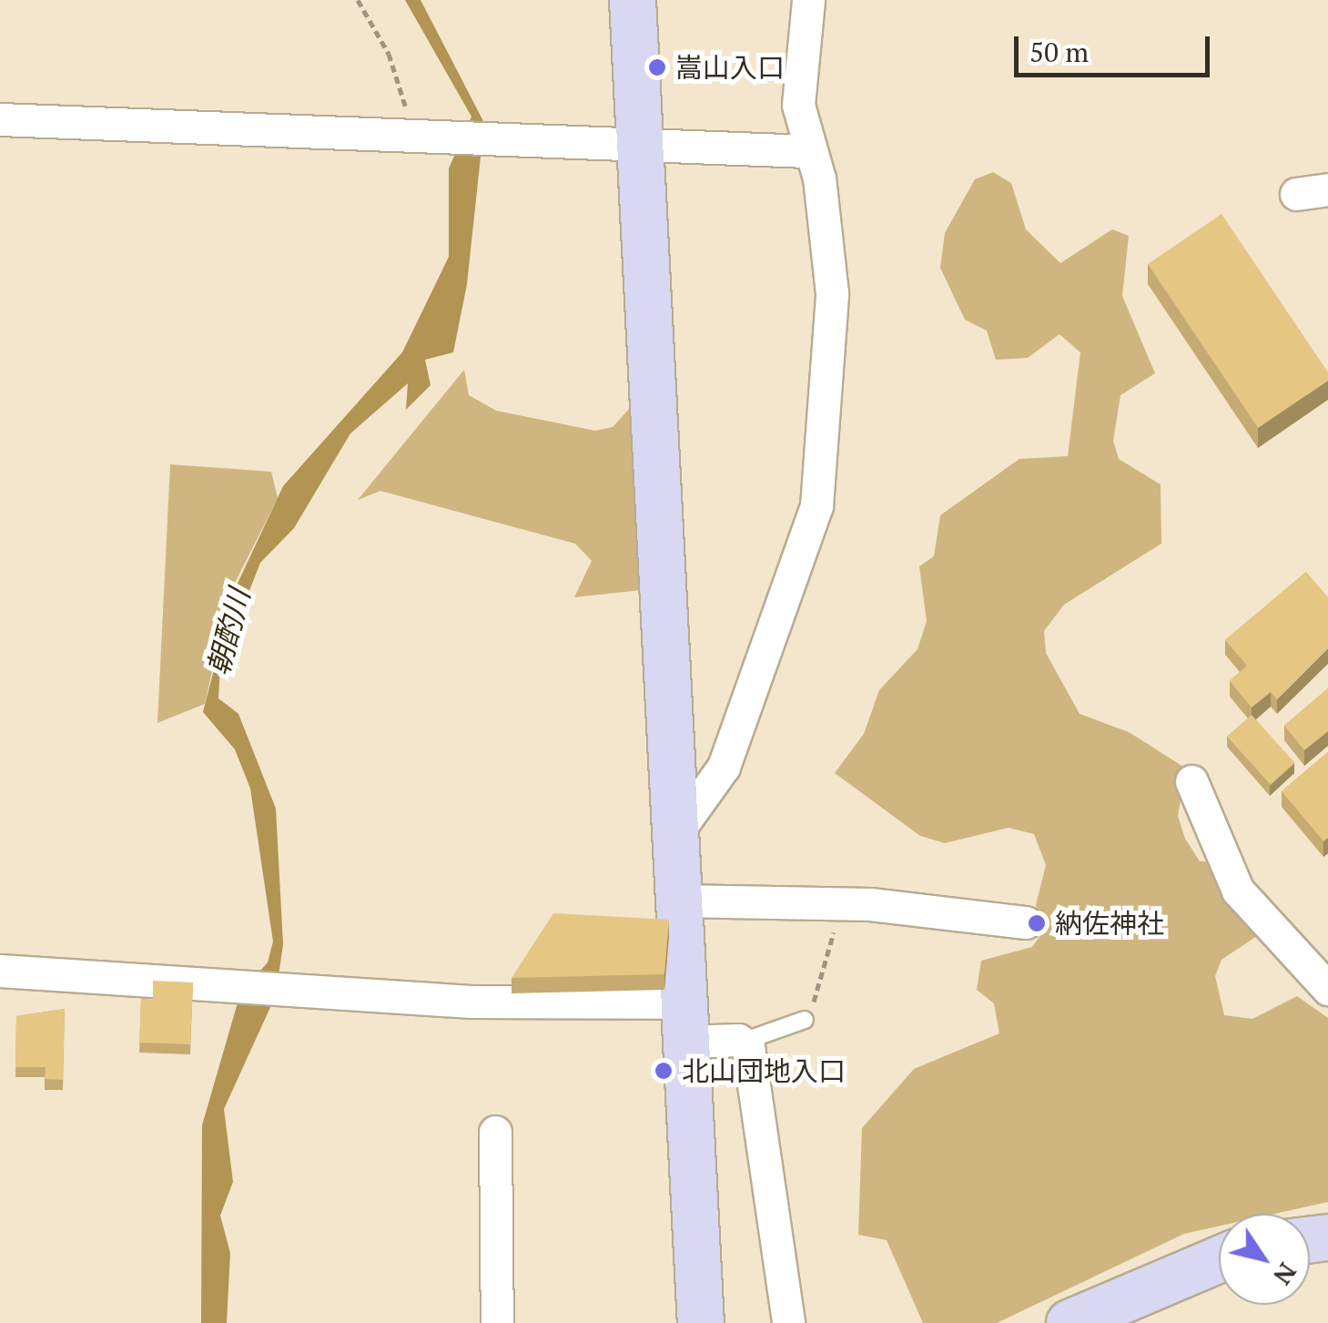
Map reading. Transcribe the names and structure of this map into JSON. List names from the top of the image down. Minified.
{"water":["朝酌川"],"places":["嵩山入口","納佐神社","北山団地入口"],"scale_bar":"50 m","north":"bottom right"}
